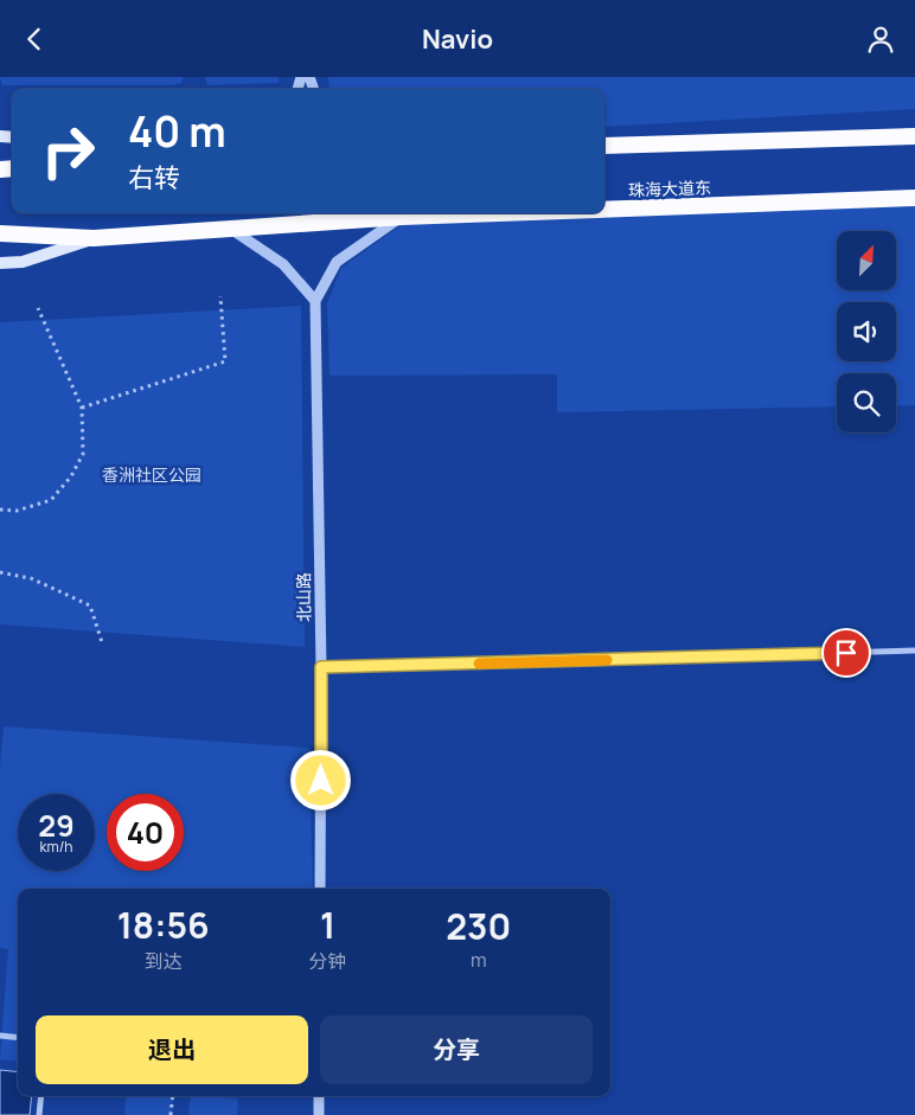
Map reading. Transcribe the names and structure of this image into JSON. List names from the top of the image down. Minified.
{"streets":{"highway":["珠海大道东"],"street":["北山路"]},"crossings":[["珠海大道东","北山路"]],"parks":["香洲社区公园"],"north":"top right","page":{"header":"Navio","turn":["40 m","右转"],"speed":"29 km/h","limit":"40","eta":["18:56","到达","1","分钟","230","m"],"buttons":["退出","分享"]}}
